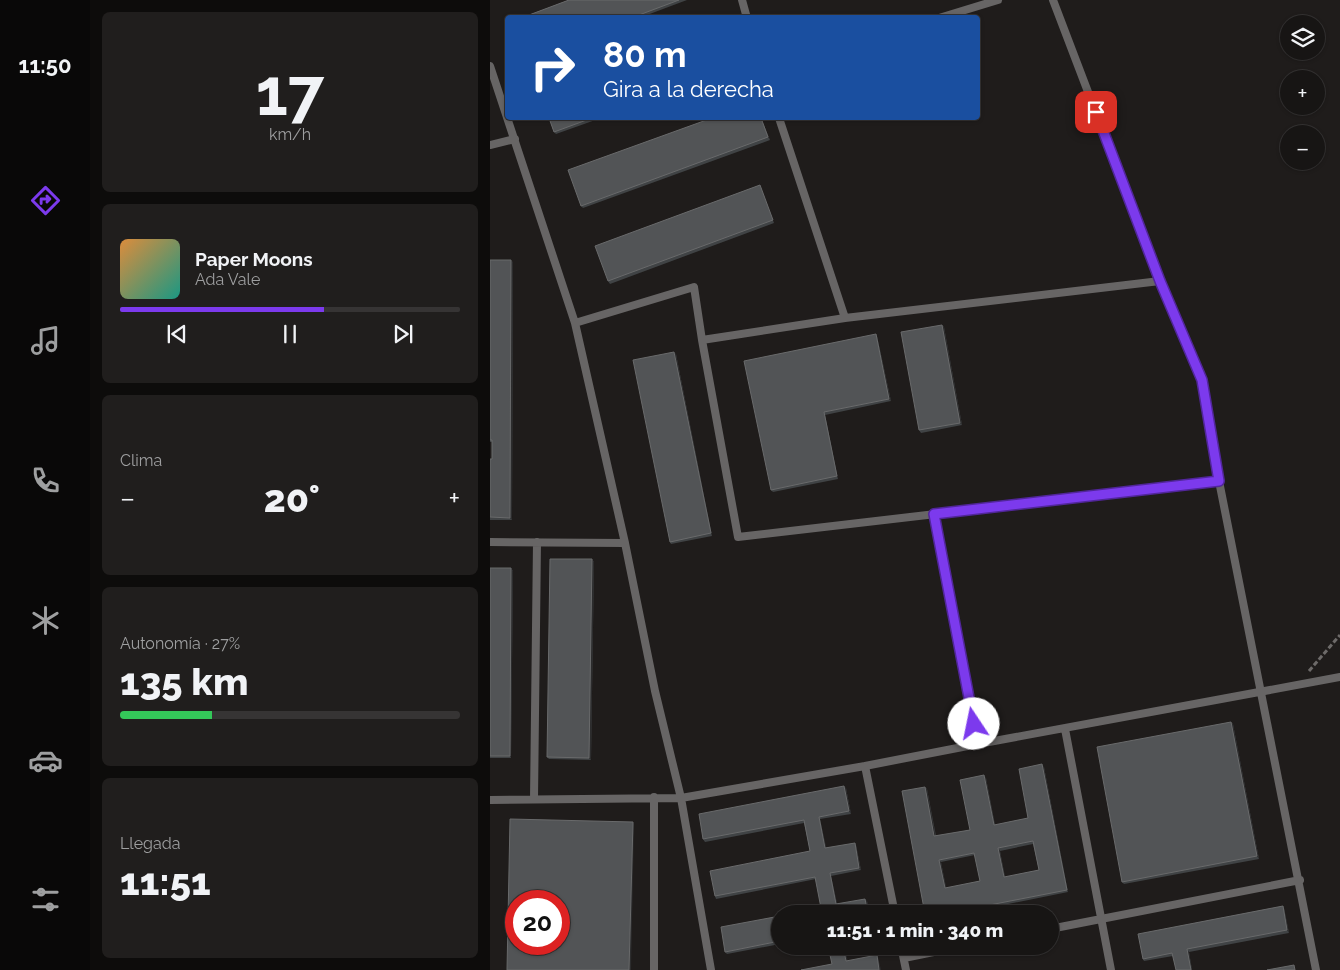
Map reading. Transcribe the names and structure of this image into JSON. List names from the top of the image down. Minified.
{"page":{"tabs":"11:50","tile":[["17","km/h"],"Clima",["Autonomía · 27%","135 km"],["Llegada","11:51"]],"map_buttons":["+","−"],"turn":["80 m","Gira a la derecha"],"song":["Paper Moons","Ada Vale"],"heat":["−","20°","+"],"limit":"20","trip":"11:51 · 1 min · 340 m"}}
